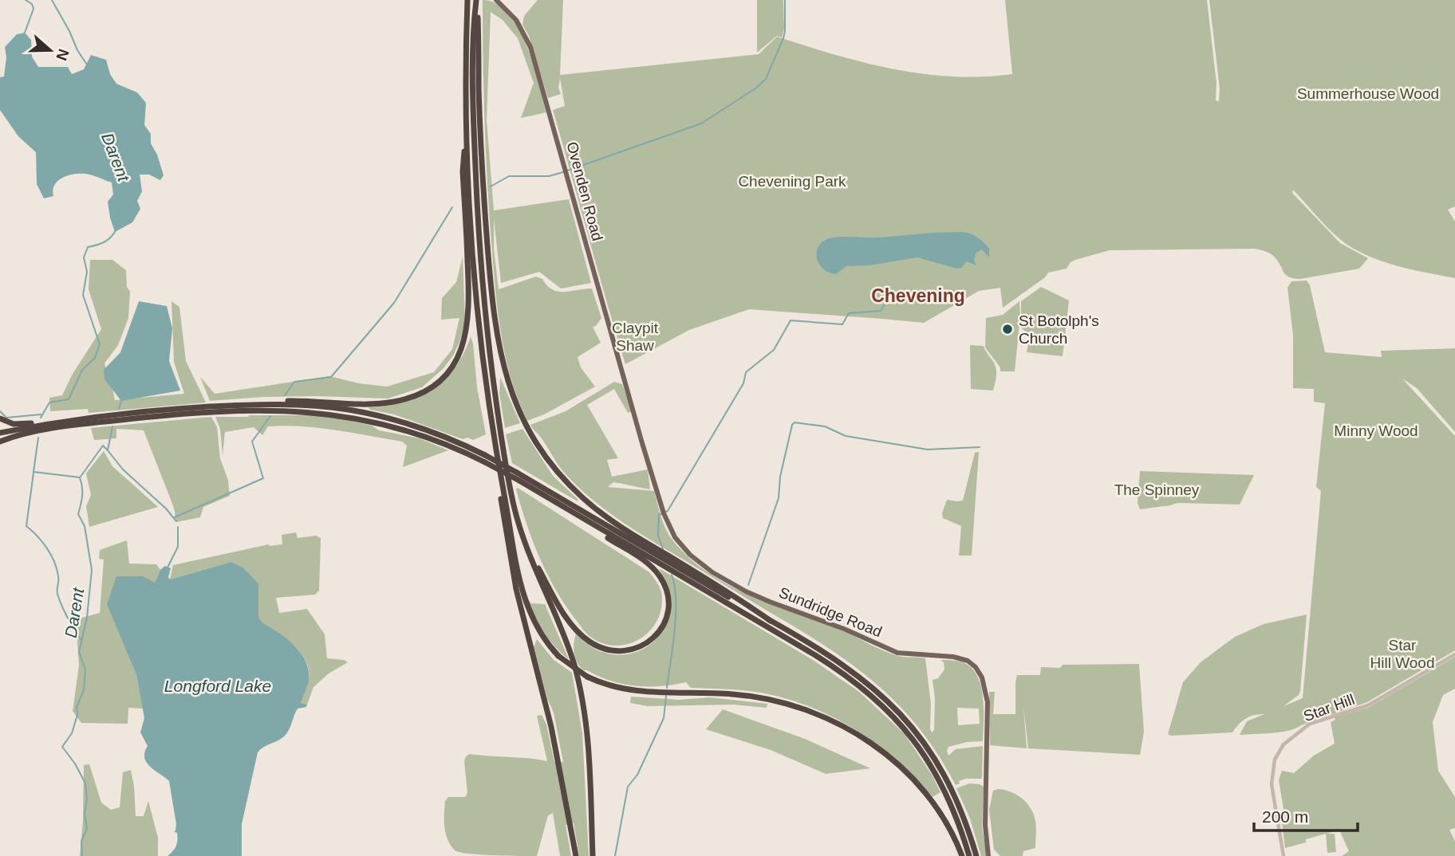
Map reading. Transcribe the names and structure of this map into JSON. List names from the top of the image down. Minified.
{"streets":{"main road":["Ovenden Road","Sundridge Road"],"street":["Star Hill"]},"crossings":[["Ovenden Road","Sundridge Road"]],"districts":["Chevening"],"water":["Darent","Longford Lake"],"parks":["Summerhouse Wood","Chevening Park","Claypit Shaw","Minny Wood","The Spinney","Star Hill Wood"],"places":["St Botolph's Church"],"scale_bar":"200 m","north":"right"}
